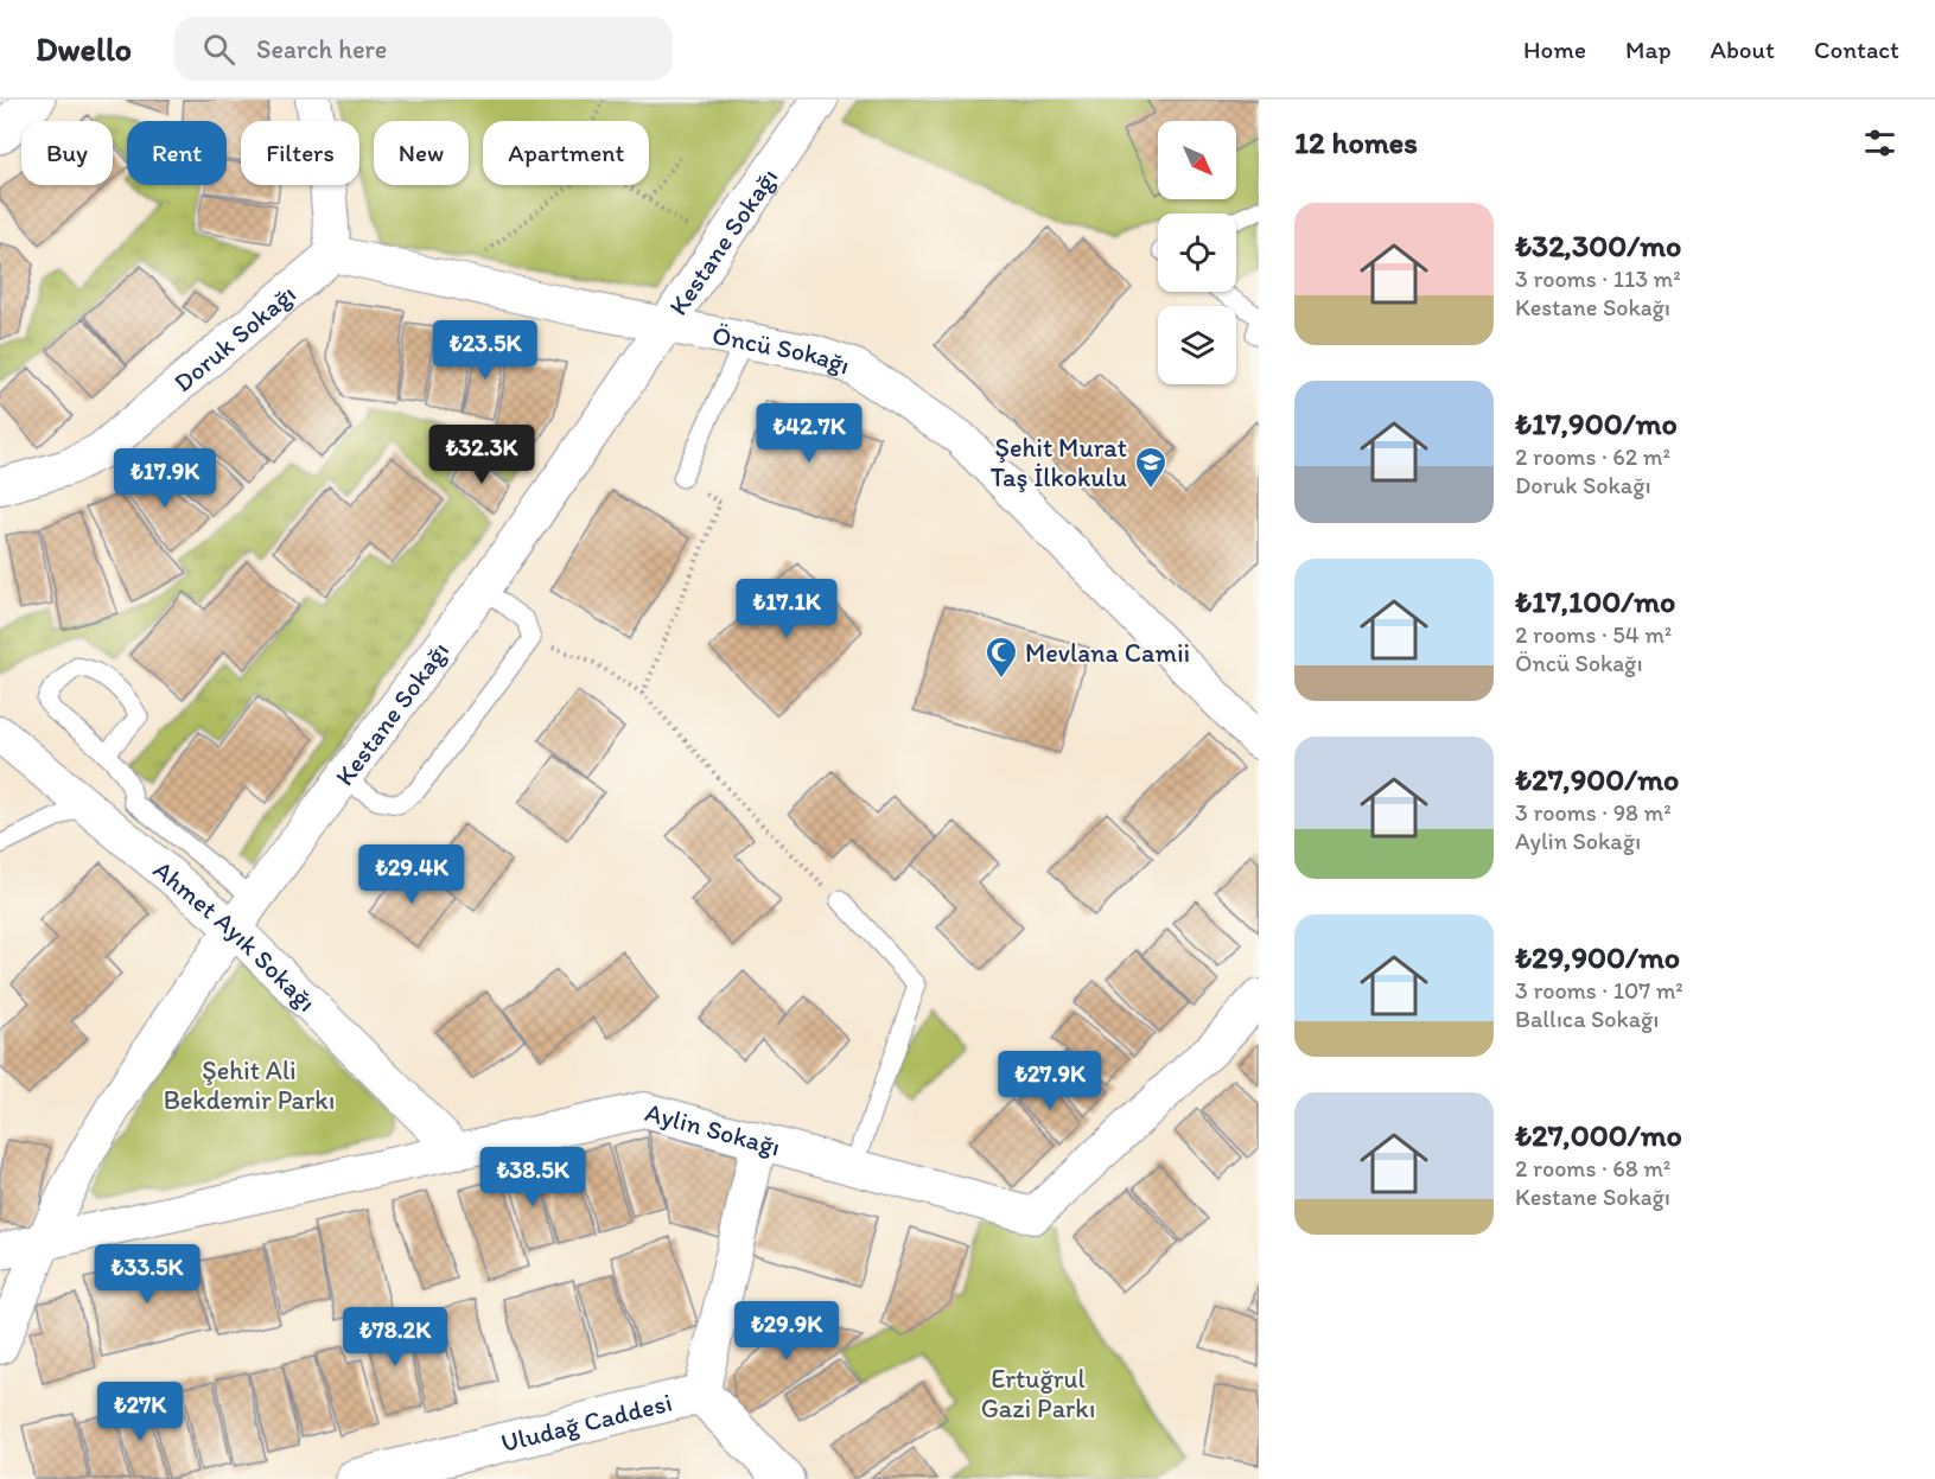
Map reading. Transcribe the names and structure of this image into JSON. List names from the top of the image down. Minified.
{"streets":{"main road":["Uludağ Caddesi"],"street":["Kestane Sokağı","Doruk Sokağı","Öncü Sokağı","Ahmet Ayık Sokağı","Aylin Sokağı"]},"crossings":[["Kestane Sokağı","Öncü Sokağı"],["Kestane Sokağı","Ahmet Ayık Sokağı"],["Kestane Sokağı","Aylin Sokağı"],["Doruk Sokağı","Öncü Sokağı"],["Ahmet Ayık Sokağı","Aylin Sokağı"]],"parks":["Şehit Ali Bekdemir Parkı","Ertuğrul Gazi Parkı"],"places":{"school or university":["Şehit Murat Taş İlkokulu"],"mosque":["Mevlana Camii"]},"north":"bottom right","page":{"header":"Dwello","search":"Search here","nav":["Home","Map","About","Contact"],"heading":"12 homes","chip":["Buy","Rent","Filters","New","Apartment"],"list":[{"name":"₺32,300/mo","note":"3 rooms · 113 m² · Kestane Sokağı"},{"name":"₺17,900/mo","note":"2 rooms · 62 m² · Doruk Sokağı"},{"name":"₺17,100/mo","note":"2 rooms · 54 m² · Öncü Sokağı"},{"name":"₺27,900/mo","note":"3 rooms · 98 m² · Aylin Sokağı"},{"name":"₺29,900/mo","note":"3 rooms · 107 m² · Ballıca Sokağı"},{"name":"₺27,000/mo","note":"2 rooms · 68 m² · Kestane Sokağı"}],"price":["₺23.5K","₺42.7K","₺32.3K","₺17.9K","₺17.1K","₺29.4K","₺27.9K","₺38.5K","₺33.5K","₺29.9K","₺78.2K","₺27K"]}}
